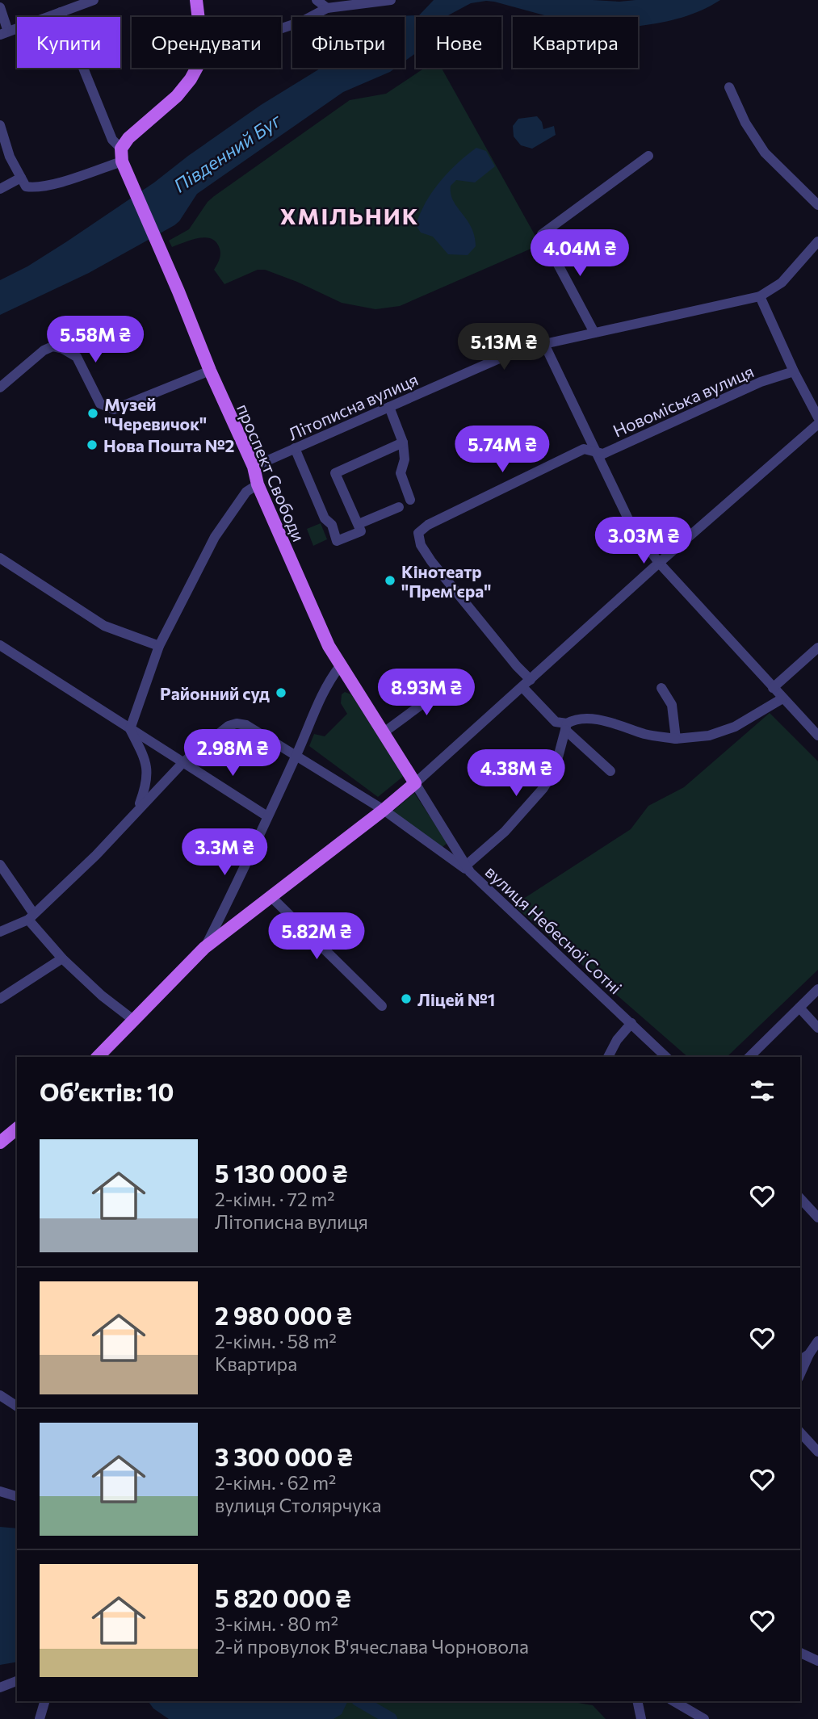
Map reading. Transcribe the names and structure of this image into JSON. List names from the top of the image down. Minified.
{"streets":{"main road":["проспект Свободи"],"street":["Новоміська вулиця","Літописна вулиця","вулиця Небесної Сотні"]},"crossings":[["Літописна вулиця","проспект Свободи"],["проспект Свободи","вулиця Небесної Сотні"]],"districts":["ХМІЛЬНИК"],"water":["Південний Буг"],"places":["Музей \"Черевичок\"","Нова Пошта №2","Кінотеатр \"Прем'єра\"","Районний суд","Ліцей №1"],"page":{"chip":["Купити","Орендувати","Фільтри","Нове","Квартира"],"price":["4.04M ₴","5.58M ₴","5.13M ₴","5.74M ₴","3.03M ₴","8.93M ₴","2.98M ₴","4.38M ₴","3.3M ₴","5.82M ₴"],"heading":"Об’єктів: 10","list":[{"name":"5 130 000 ₴","note":"2-кімн. · 72 m² · Літописна вулиця"},{"name":"2 980 000 ₴","note":"2-кімн. · 58 m² · Квартира"},{"name":"3 300 000 ₴","note":"2-кімн. · 62 m² · вулиця Столярчука"},{"name":"5 820 000 ₴","note":"3-кімн. · 80 m² · 2-й провулок В'ячеслава Чорновола"}]}}
